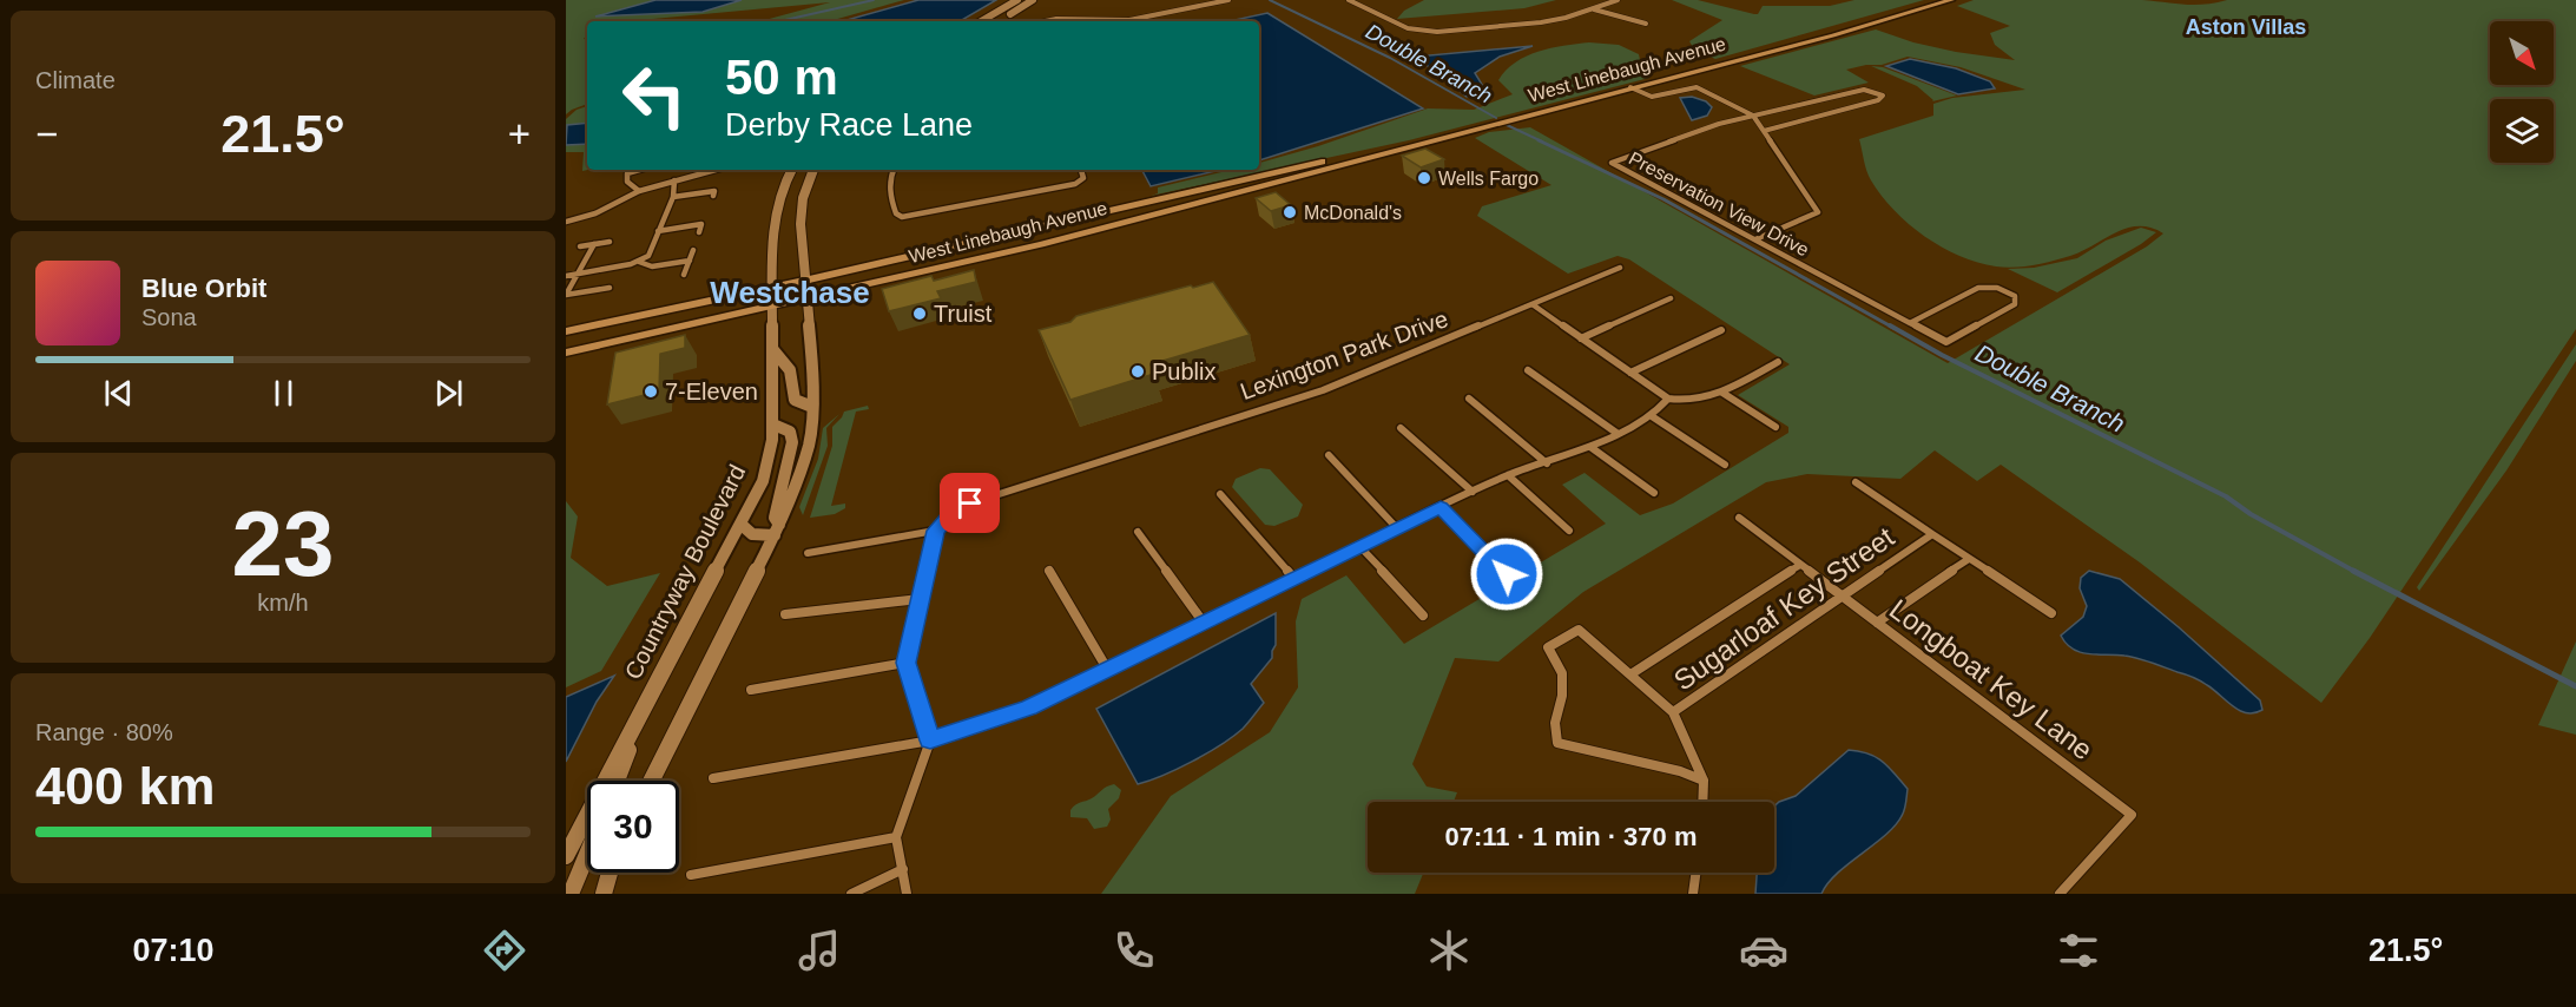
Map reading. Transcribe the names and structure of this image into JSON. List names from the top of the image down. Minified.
{"streets":{"main road":["West Linebaugh Avenue"],"street":["Preservation View Drive","Lexington Park Drive","Countryway Boulevard","Sugarloaf Key Street","Longboat Key Lane"]},"crossings":[["West Linebaugh Avenue","Countryway Boulevard"],["Sugarloaf Key Street","Longboat Key Lane"]],"districts":["Aston Villas","Westchase"],"water":["Double Branch"],"places":["Wells Fargo","McDonald's","Truist","Publix","7-Eleven"],"north":"bottom right","page":{"tile":["Climate",["23","km/h"],["Range · 80%","400 km"]],"turn":["50 m","Derby Race Lane"],"heat":["−","21.5°","+"],"song":["Blue Orbit","Sona"],"limit":"30","trip":"07:11 · 1 min · 370 m","tabs":["07:10","21.5°"]}}
